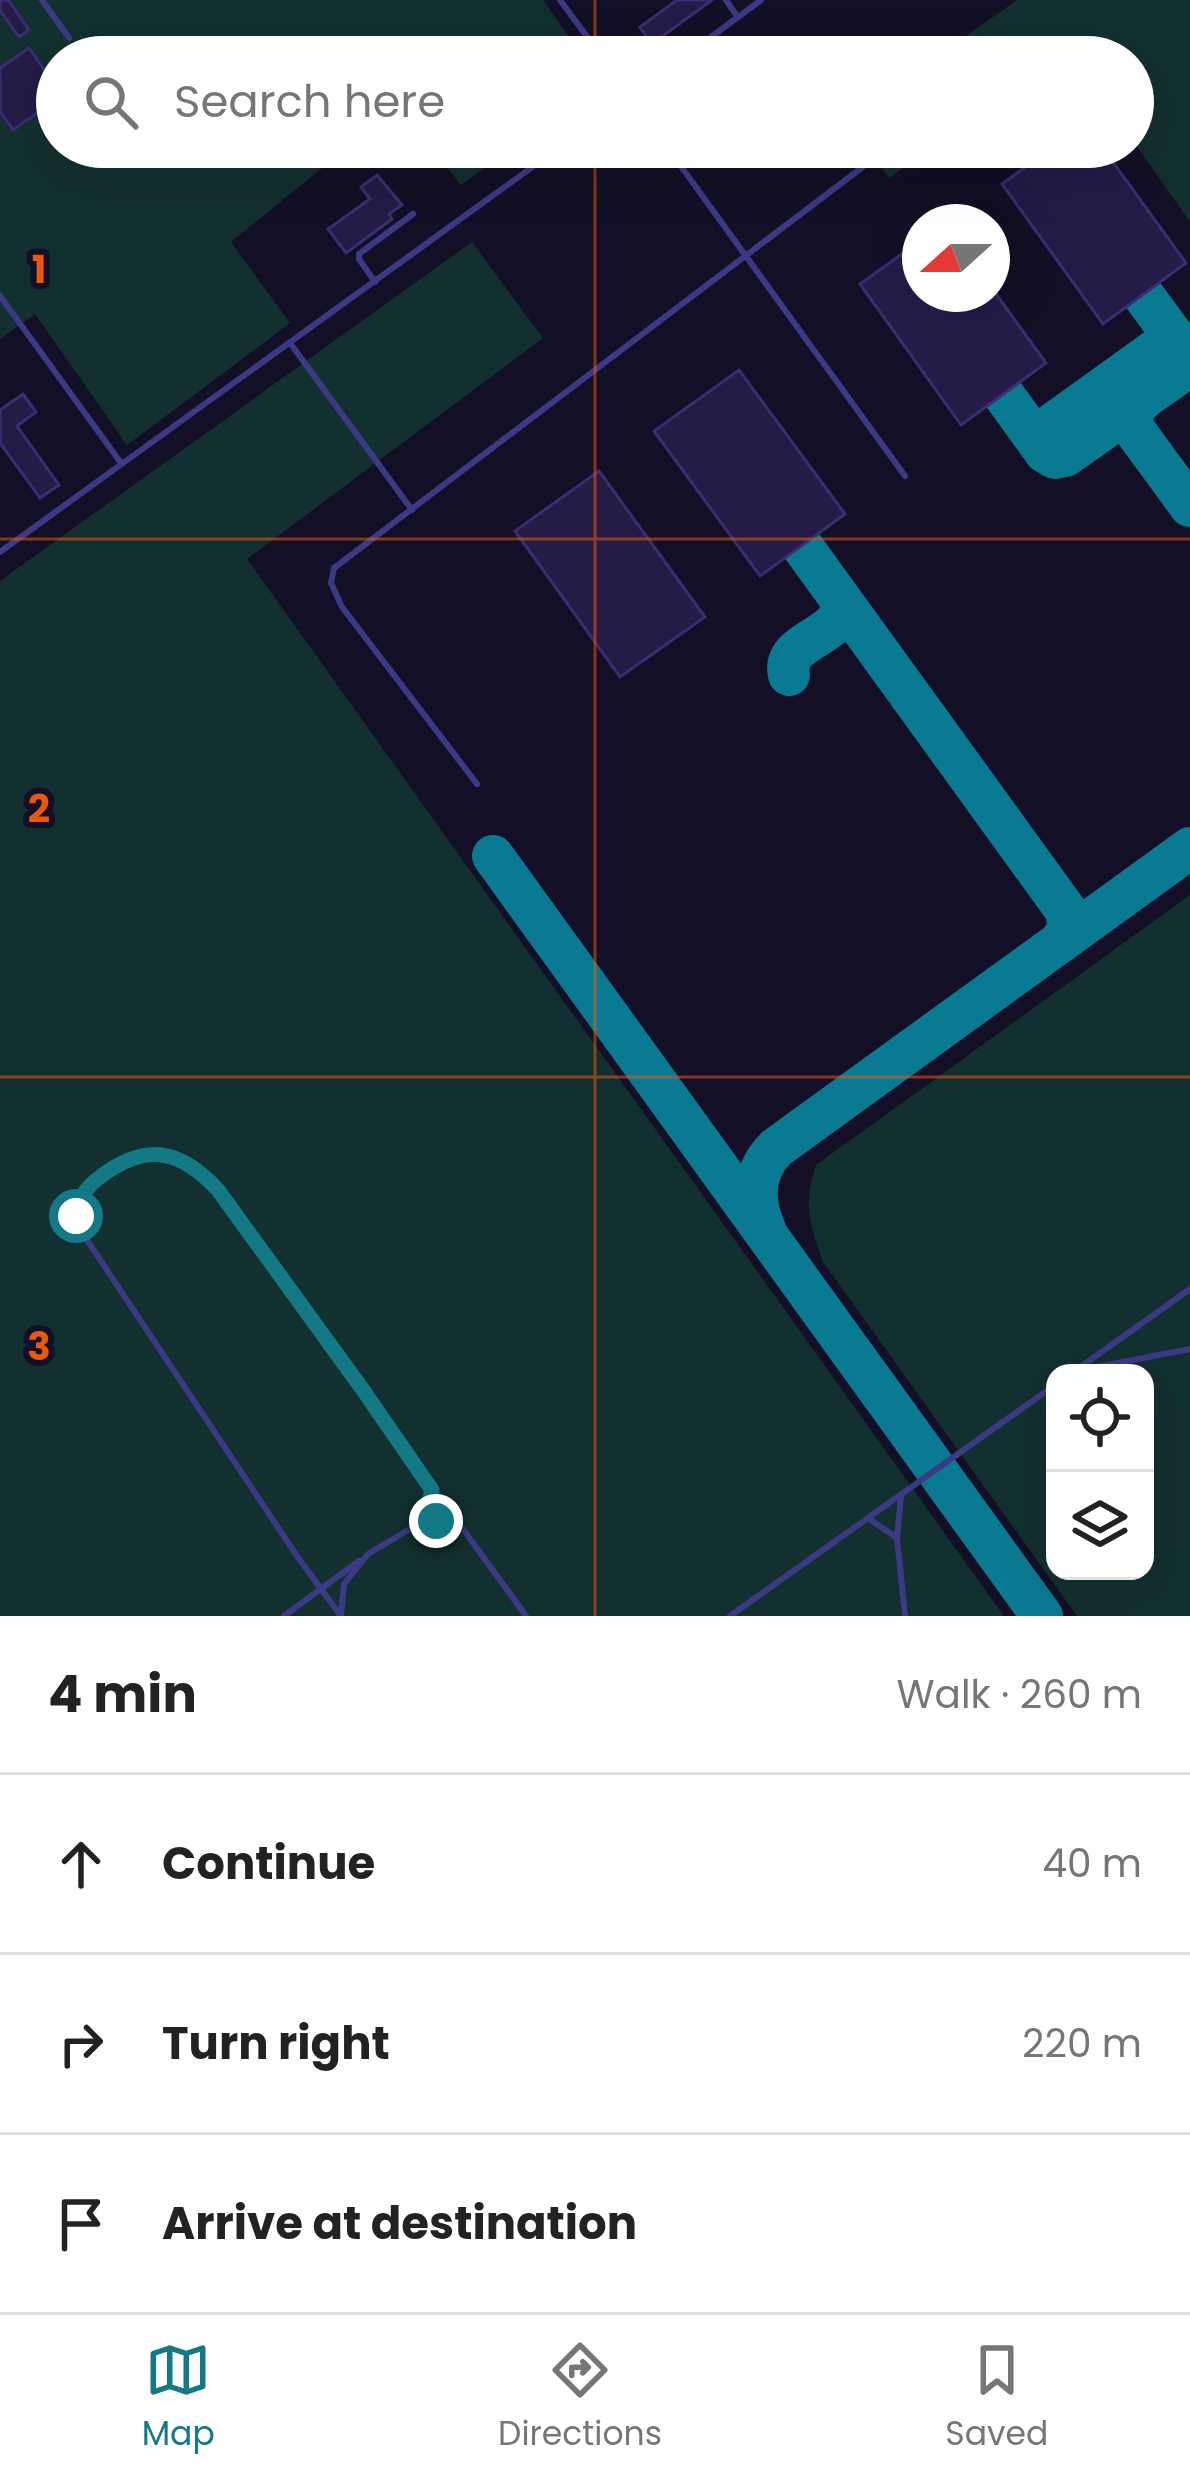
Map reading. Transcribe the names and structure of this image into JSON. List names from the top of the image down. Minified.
{"north":"left","page":{"search":"Search here","heading":["4 min","Walk · 260 m"],"list":[["Continue","40 m"],["Turn right","220 m"],"Arrive at destination"],"nav":["Map","Directions","Saved"]},"grid":{"rows":["1","2","3"]}}
